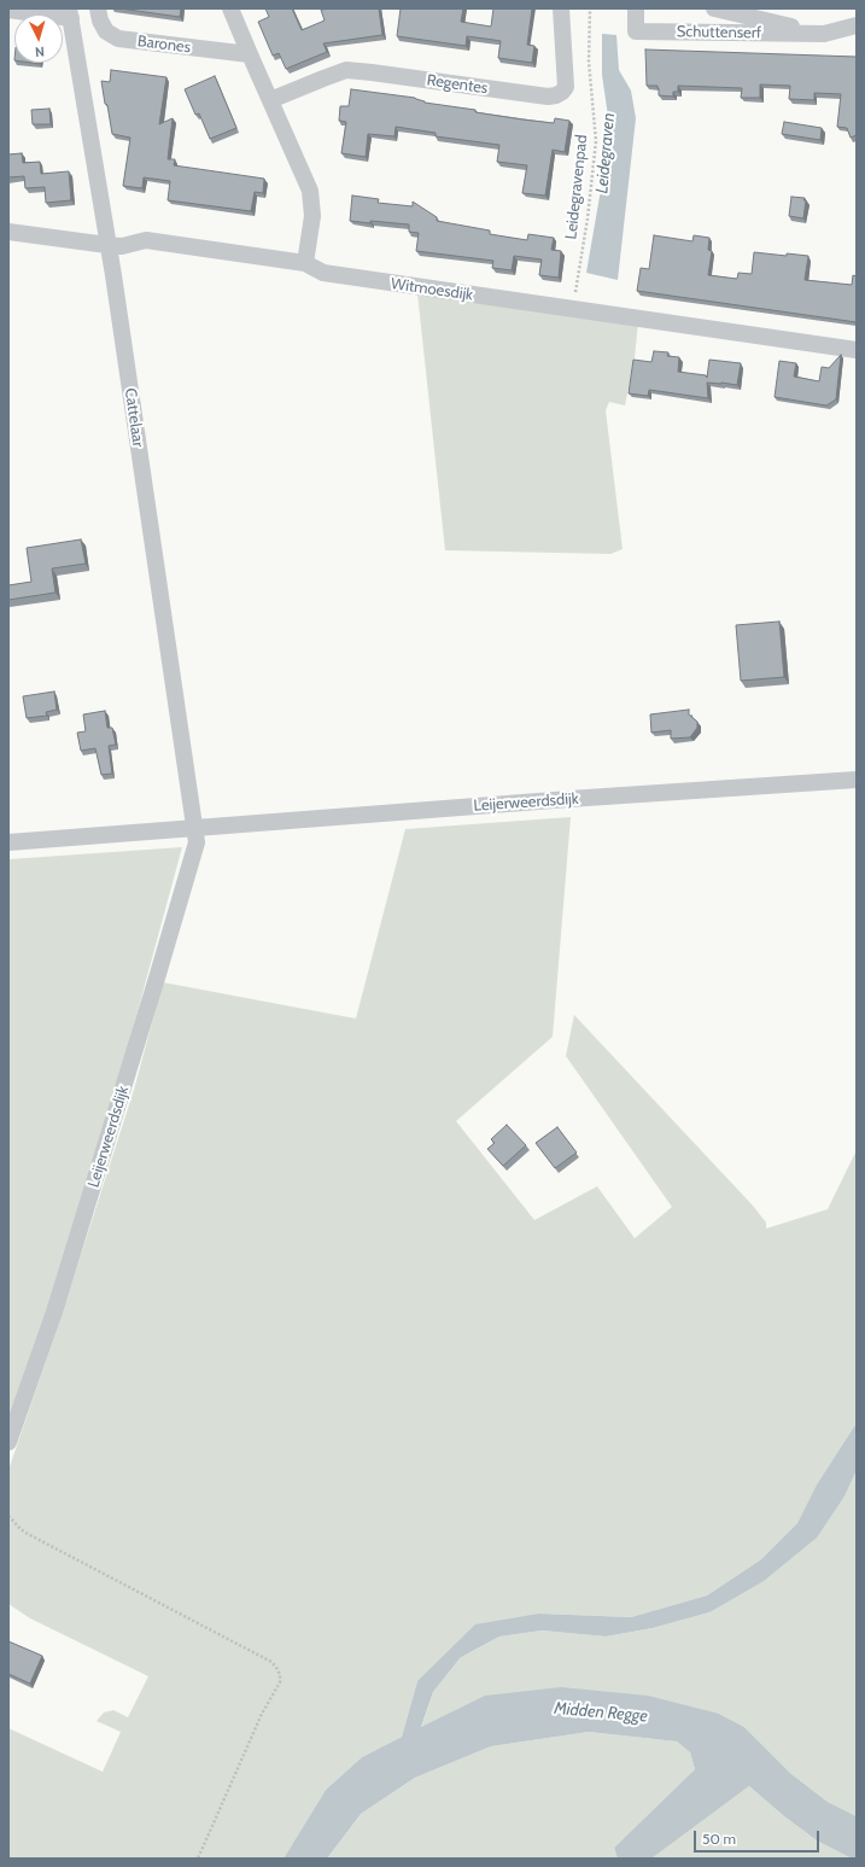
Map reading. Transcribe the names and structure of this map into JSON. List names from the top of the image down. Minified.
{"streets":{"street":["Schuttenserf","Barones","Regentes","Witmoesdijk","Cattelaar","Leijerweerdsdijk"],"path":["Leidegravenpad"]},"crossings":[["Leidegravenpad","Witmoesdijk"],["Witmoesdijk","Cattelaar"],["Cattelaar","Leijerweerdsdijk"]],"water":["Leidegraven","Midden Regge"],"scale_bar":"50 m","north":"bottom"}
